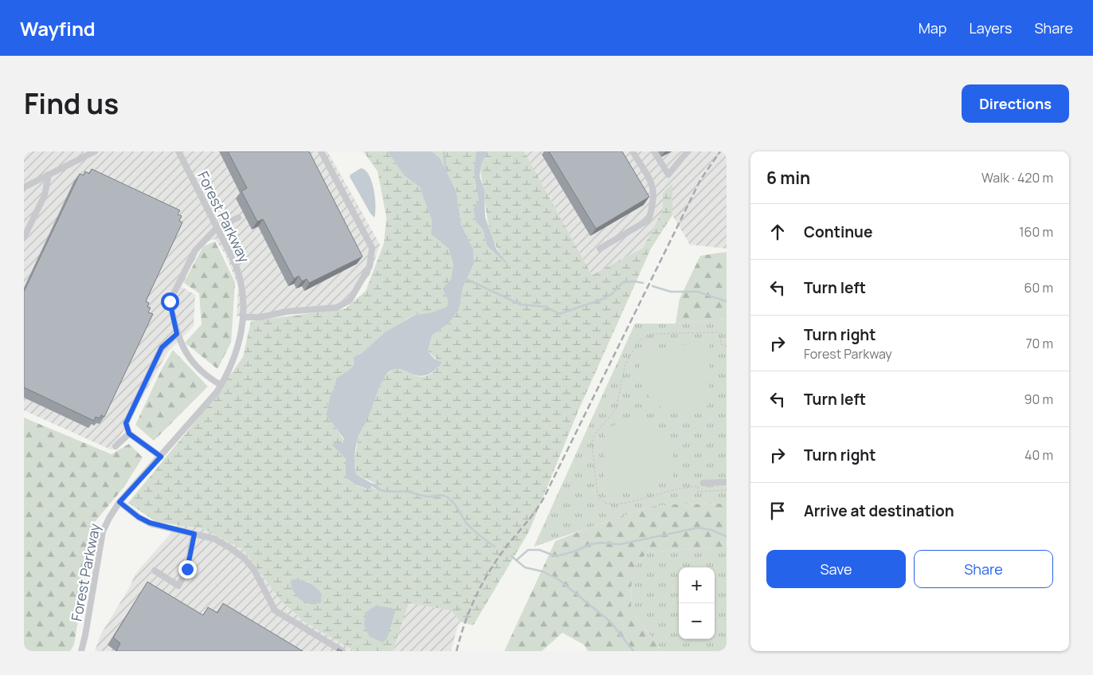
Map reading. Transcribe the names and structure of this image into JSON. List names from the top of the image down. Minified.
{"streets":{"street":["Forest Parkway"]},"page":{"header":"Wayfind","nav":["Map","Layers","Share"],"title":"Find us","buttons":["Directions",["Save","Share"]],"heading":["6 min","Walk · 420 m"],"list":[["Continue","160 m"],["Turn left","60 m"],["Turn right","Forest Parkway","70 m"],["Turn left","90 m"],["Turn right","40 m"],"Arrive at destination"],"map_buttons":["+","−"]}}
